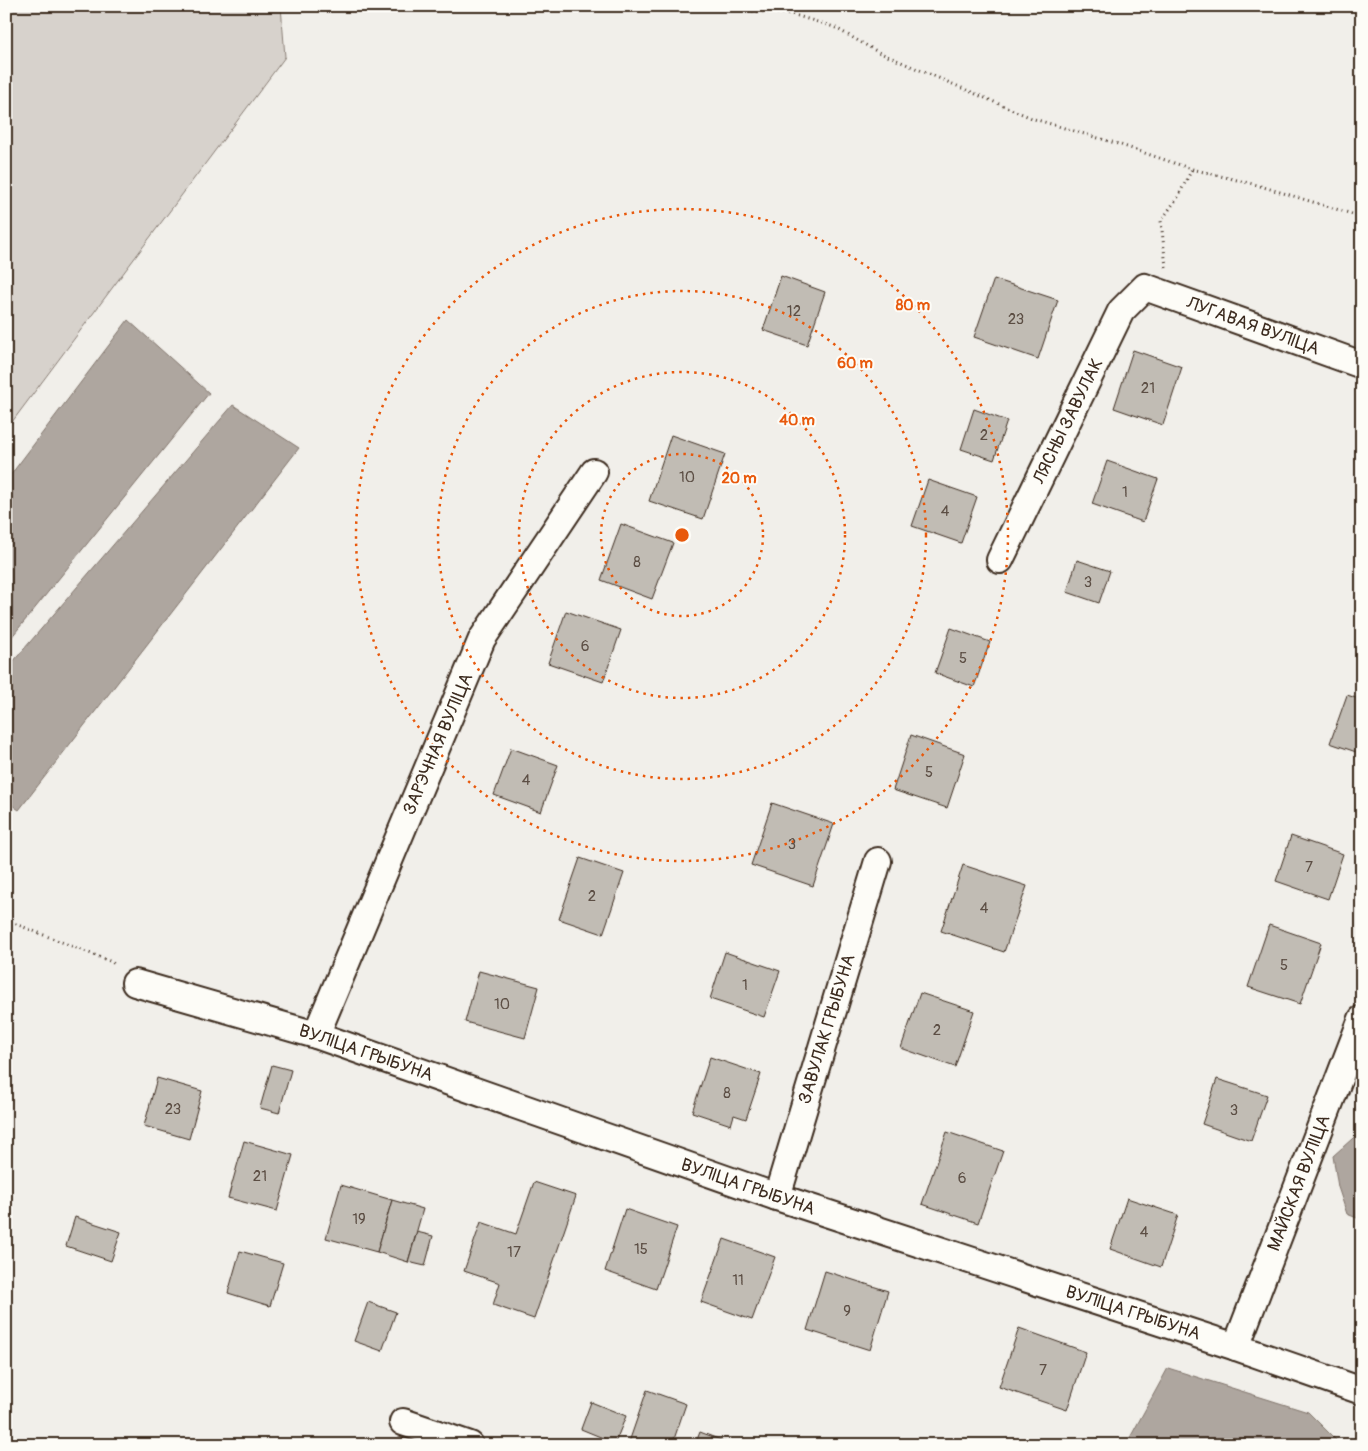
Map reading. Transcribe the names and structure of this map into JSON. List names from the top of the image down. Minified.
{"streets":{"street":["ЛУГАВАЯ ВУЛІЦА","ЛЯСНЫ ЗАВУЛАК","ЗАРЭЧНАЯ ВУЛІЦА","ЗАВУЛАК ГРЫБУНА","ВУЛІЦА ГРЫБУНА","МАЙСКАЯ ВУЛІЦА"]},"crossings":[["ЛУГАВАЯ ВУЛІЦА","ЛЯСНЫ ЗАВУЛАК"],["ЗАРЭЧНАЯ ВУЛІЦА","ВУЛІЦА ГРЫБУНА"],["ЗАВУЛАК ГРЫБУНА","ВУЛІЦА ГРЫБУНА"],["ВУЛІЦА ГРЫБУНА","МАЙСКАЯ ВУЛІЦА"]],"house_numbers":["12","23","21","2","10","1","4","8","3","6","5","5","4","3","7","2","4","5","1","10","2","8","23","3","21","6","19","4","15","17","11","9","7"],"rings":["80 m","60 m","40 m","20 m"]}
